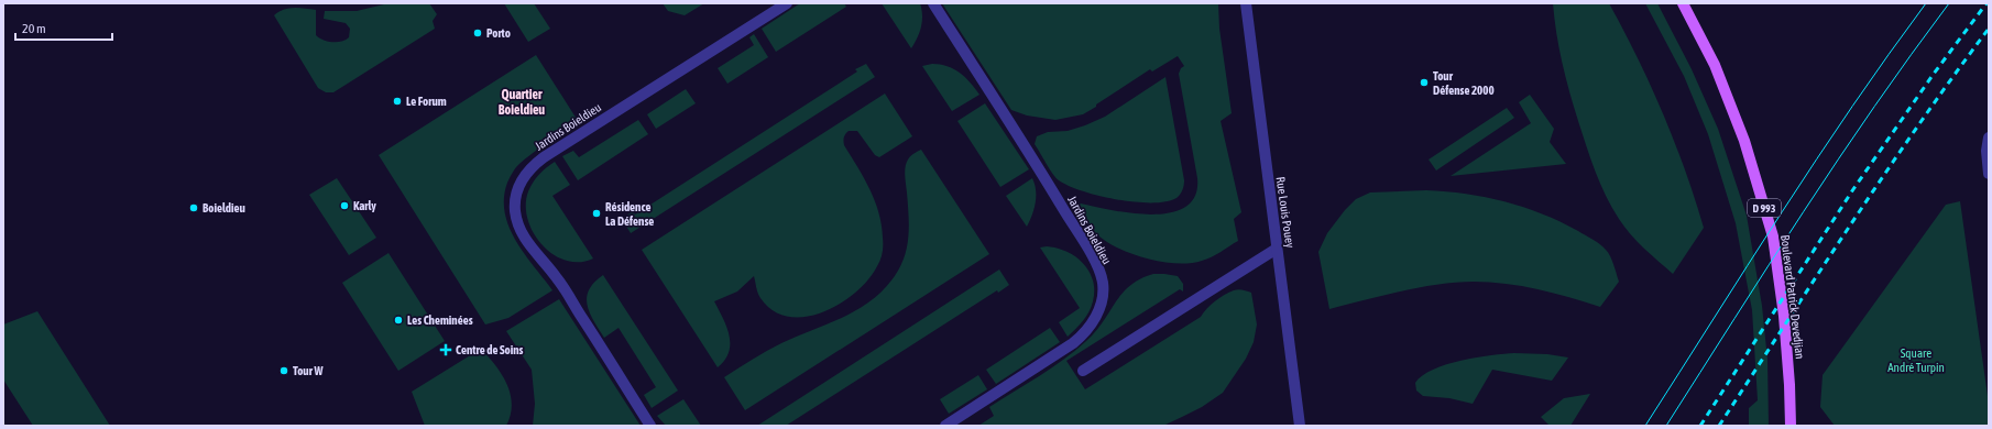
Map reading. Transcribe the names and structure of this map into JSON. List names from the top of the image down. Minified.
{"streets":{"main road":["D 993","Boulevard Patrick Devedjian"],"street":["Jardins Boieldieu","Rue Louis Pouey"]},"districts":["Quartier Boieldieu"],"parks":["Square André Turpin"],"places":{"other":["Porto","Tour Défense 2000","Le Forum","Karly","Boieldieu","Résidence La Défense","Les Cheminées","Tour W"],"health":["Centre de Soins"]},"scale_bar":"20 m"}
